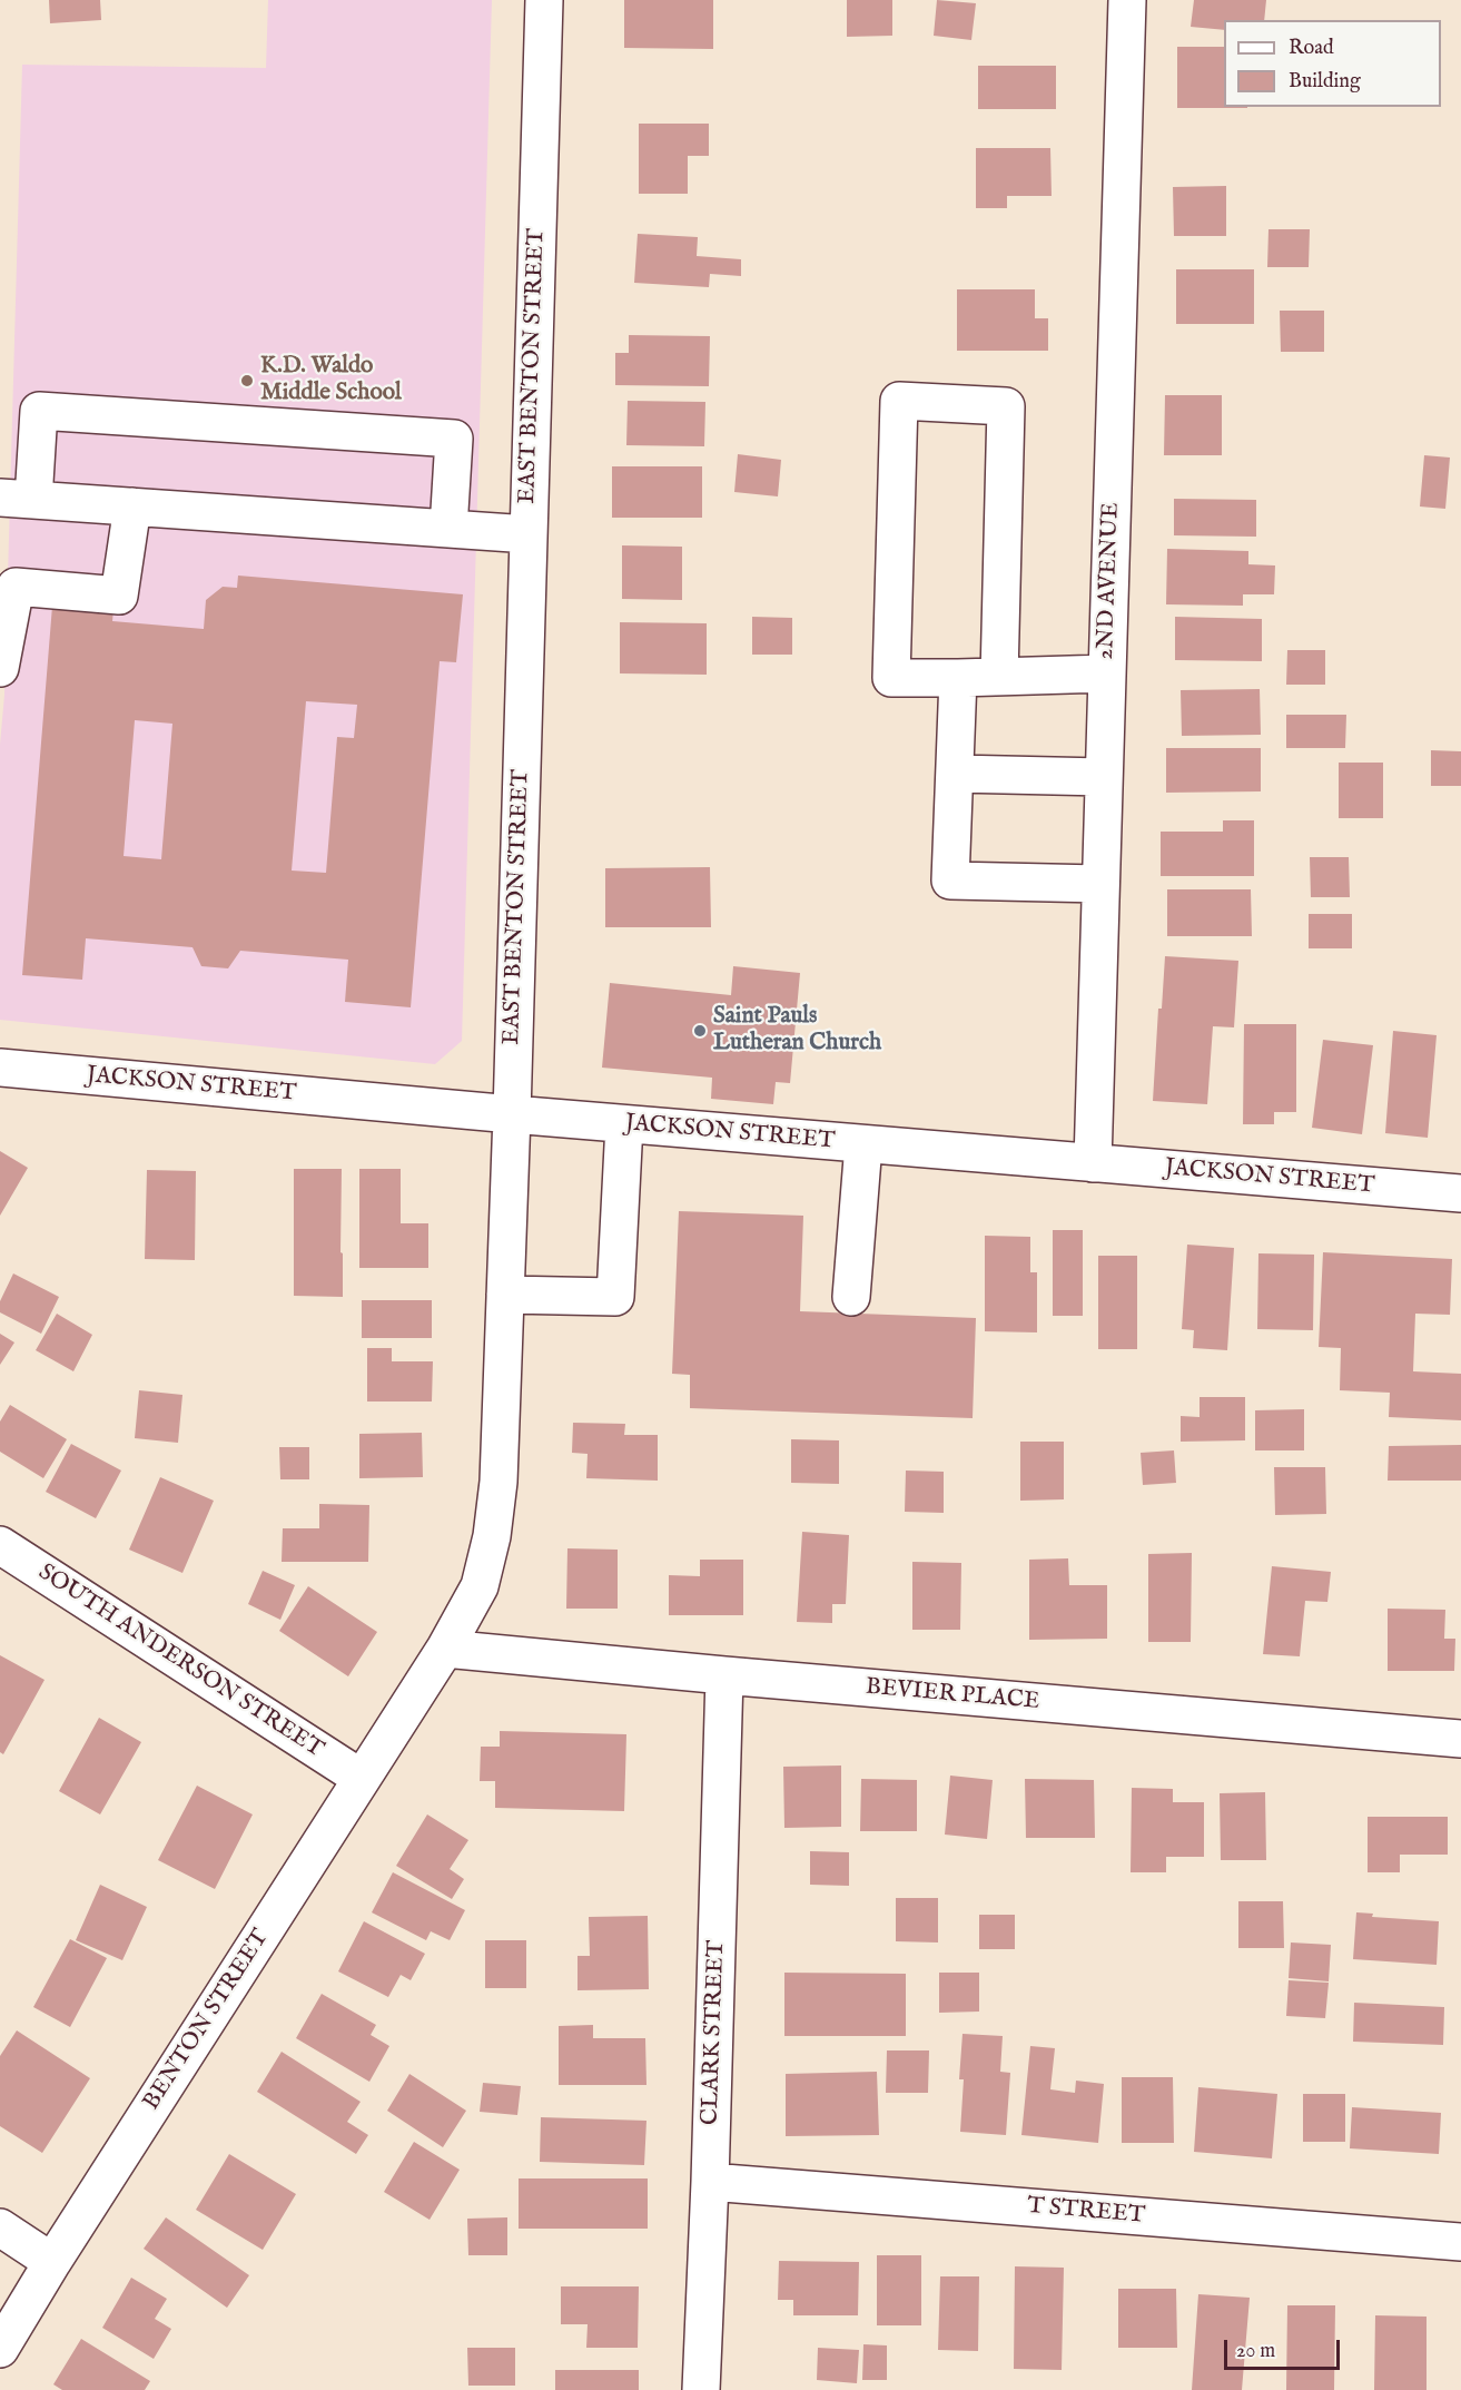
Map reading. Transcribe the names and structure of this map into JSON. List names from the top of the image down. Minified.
{"streets":{"street":["EAST BENTON STREET","2ND AVENUE","JACKSON STREET","SOUTH ANDERSON STREET","BEVIER PLACE","BENTON STREET","CLARK STREET","T STREET"]},"crossings":[["EAST BENTON STREET","JACKSON STREET"],["EAST BENTON STREET","SOUTH ANDERSON STREET"],["EAST BENTON STREET","BEVIER PLACE"],["EAST BENTON STREET","BENTON STREET"],["2ND AVENUE","JACKSON STREET"],["SOUTH ANDERSON STREET","BENTON STREET"],["BEVIER PLACE","CLARK STREET"],["CLARK STREET","T STREET"]],"places":["K.D. Waldo Middle School","Saint Pauls Lutheran Church"],"legend":["Road","Building"],"scale_bar":"20 m"}
